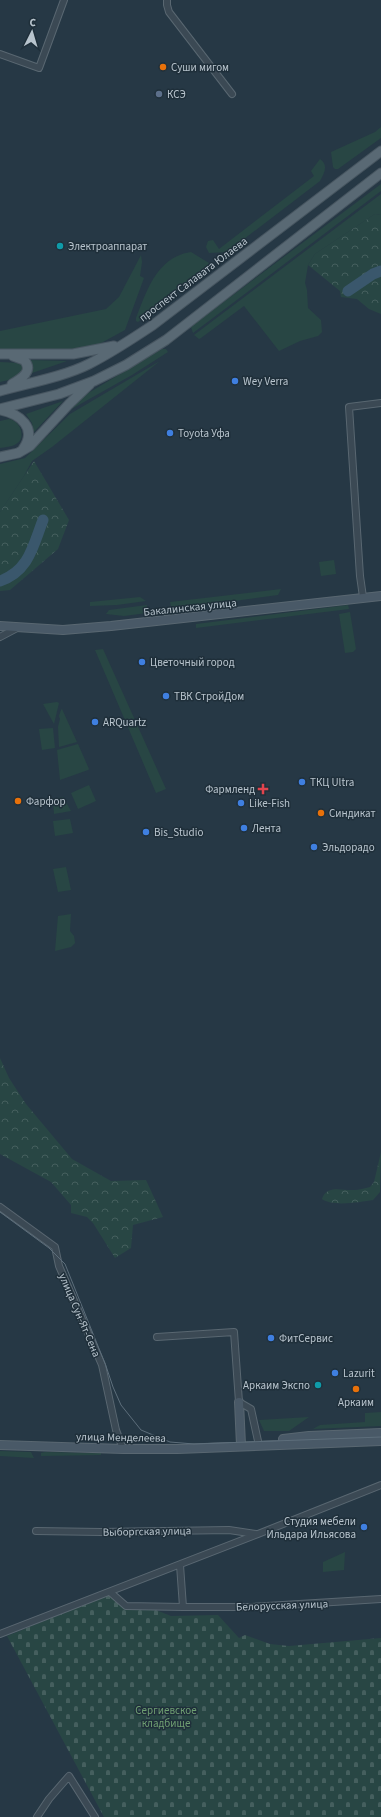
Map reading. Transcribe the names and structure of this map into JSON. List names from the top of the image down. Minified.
{"streets":{"main road":["проспект Салавата Юлаева","Бакалинская улица","улица Менделеева"],"street":["улица Сун-Ят-Сена","Выборгская улица","Белорусская улица"]},"crossings":[["улица Сун-Ят-Сена","улица Менделеева"]],"parks":["Сергиевское кладбище"],"places":{"other":["Суши мигом","КСЭ","Электроаппарат","Wey Verra","Toyota Уфа","Цветочный город","ТВК СтройДом","ARQuartz","ТКЦ Ultra","Фарфор","Like-Fish","Синдикат","Лента","Bis_Studio","Эльдорадо","ФитСервис","Lazurit","Аркаим Экспо","Аркаим","Студия мебели Ильдара Ильясова"],"health":["Фармленд"]},"north":"top"}
